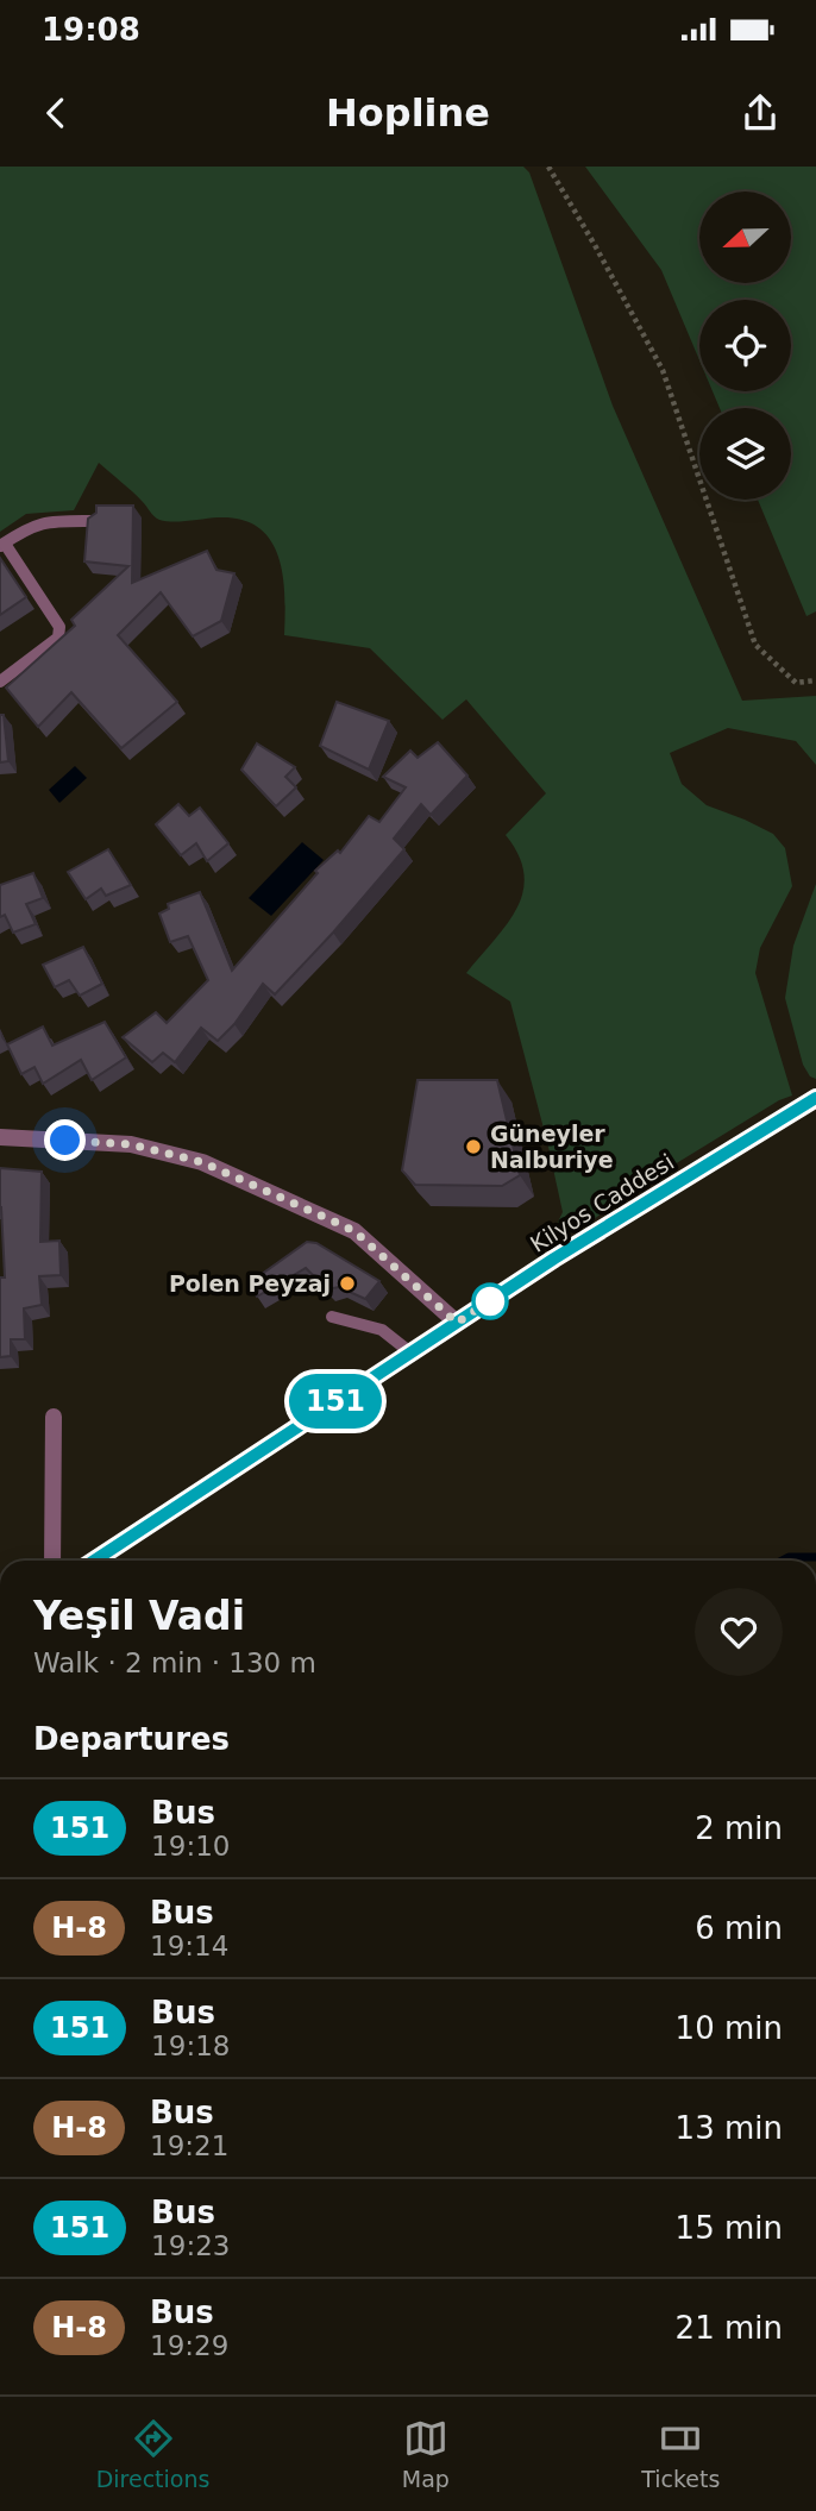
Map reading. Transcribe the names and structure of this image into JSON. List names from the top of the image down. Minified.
{"streets":{"street":["Kilyos Caddesi"]},"places":["Güneyler Nalburiye","Polen Peyzaj"],"lines":["bus line 151"],"north":"left","page":{"status":"19:08","header":"Hopline","on_map":"151","heading":[["Yeşil Vadi","Walk · 2 min · 130 m"],"Departures"],"list":[{"mark":"151","name":"Bus","note":"19:10","value":"2 min"},{"mark":"H-8","name":"Bus","note":"19:14","value":"6 min"},{"mark":"151","name":"Bus","note":"19:18","value":"10 min"},{"mark":"H-8","name":"Bus","note":"19:21","value":"13 min"},{"mark":"151","name":"Bus","note":"19:23","value":"15 min"},{"mark":"H-8","name":"Bus","note":"19:29","value":"21 min"}],"tabs":["Directions","Map","Tickets"]}}
